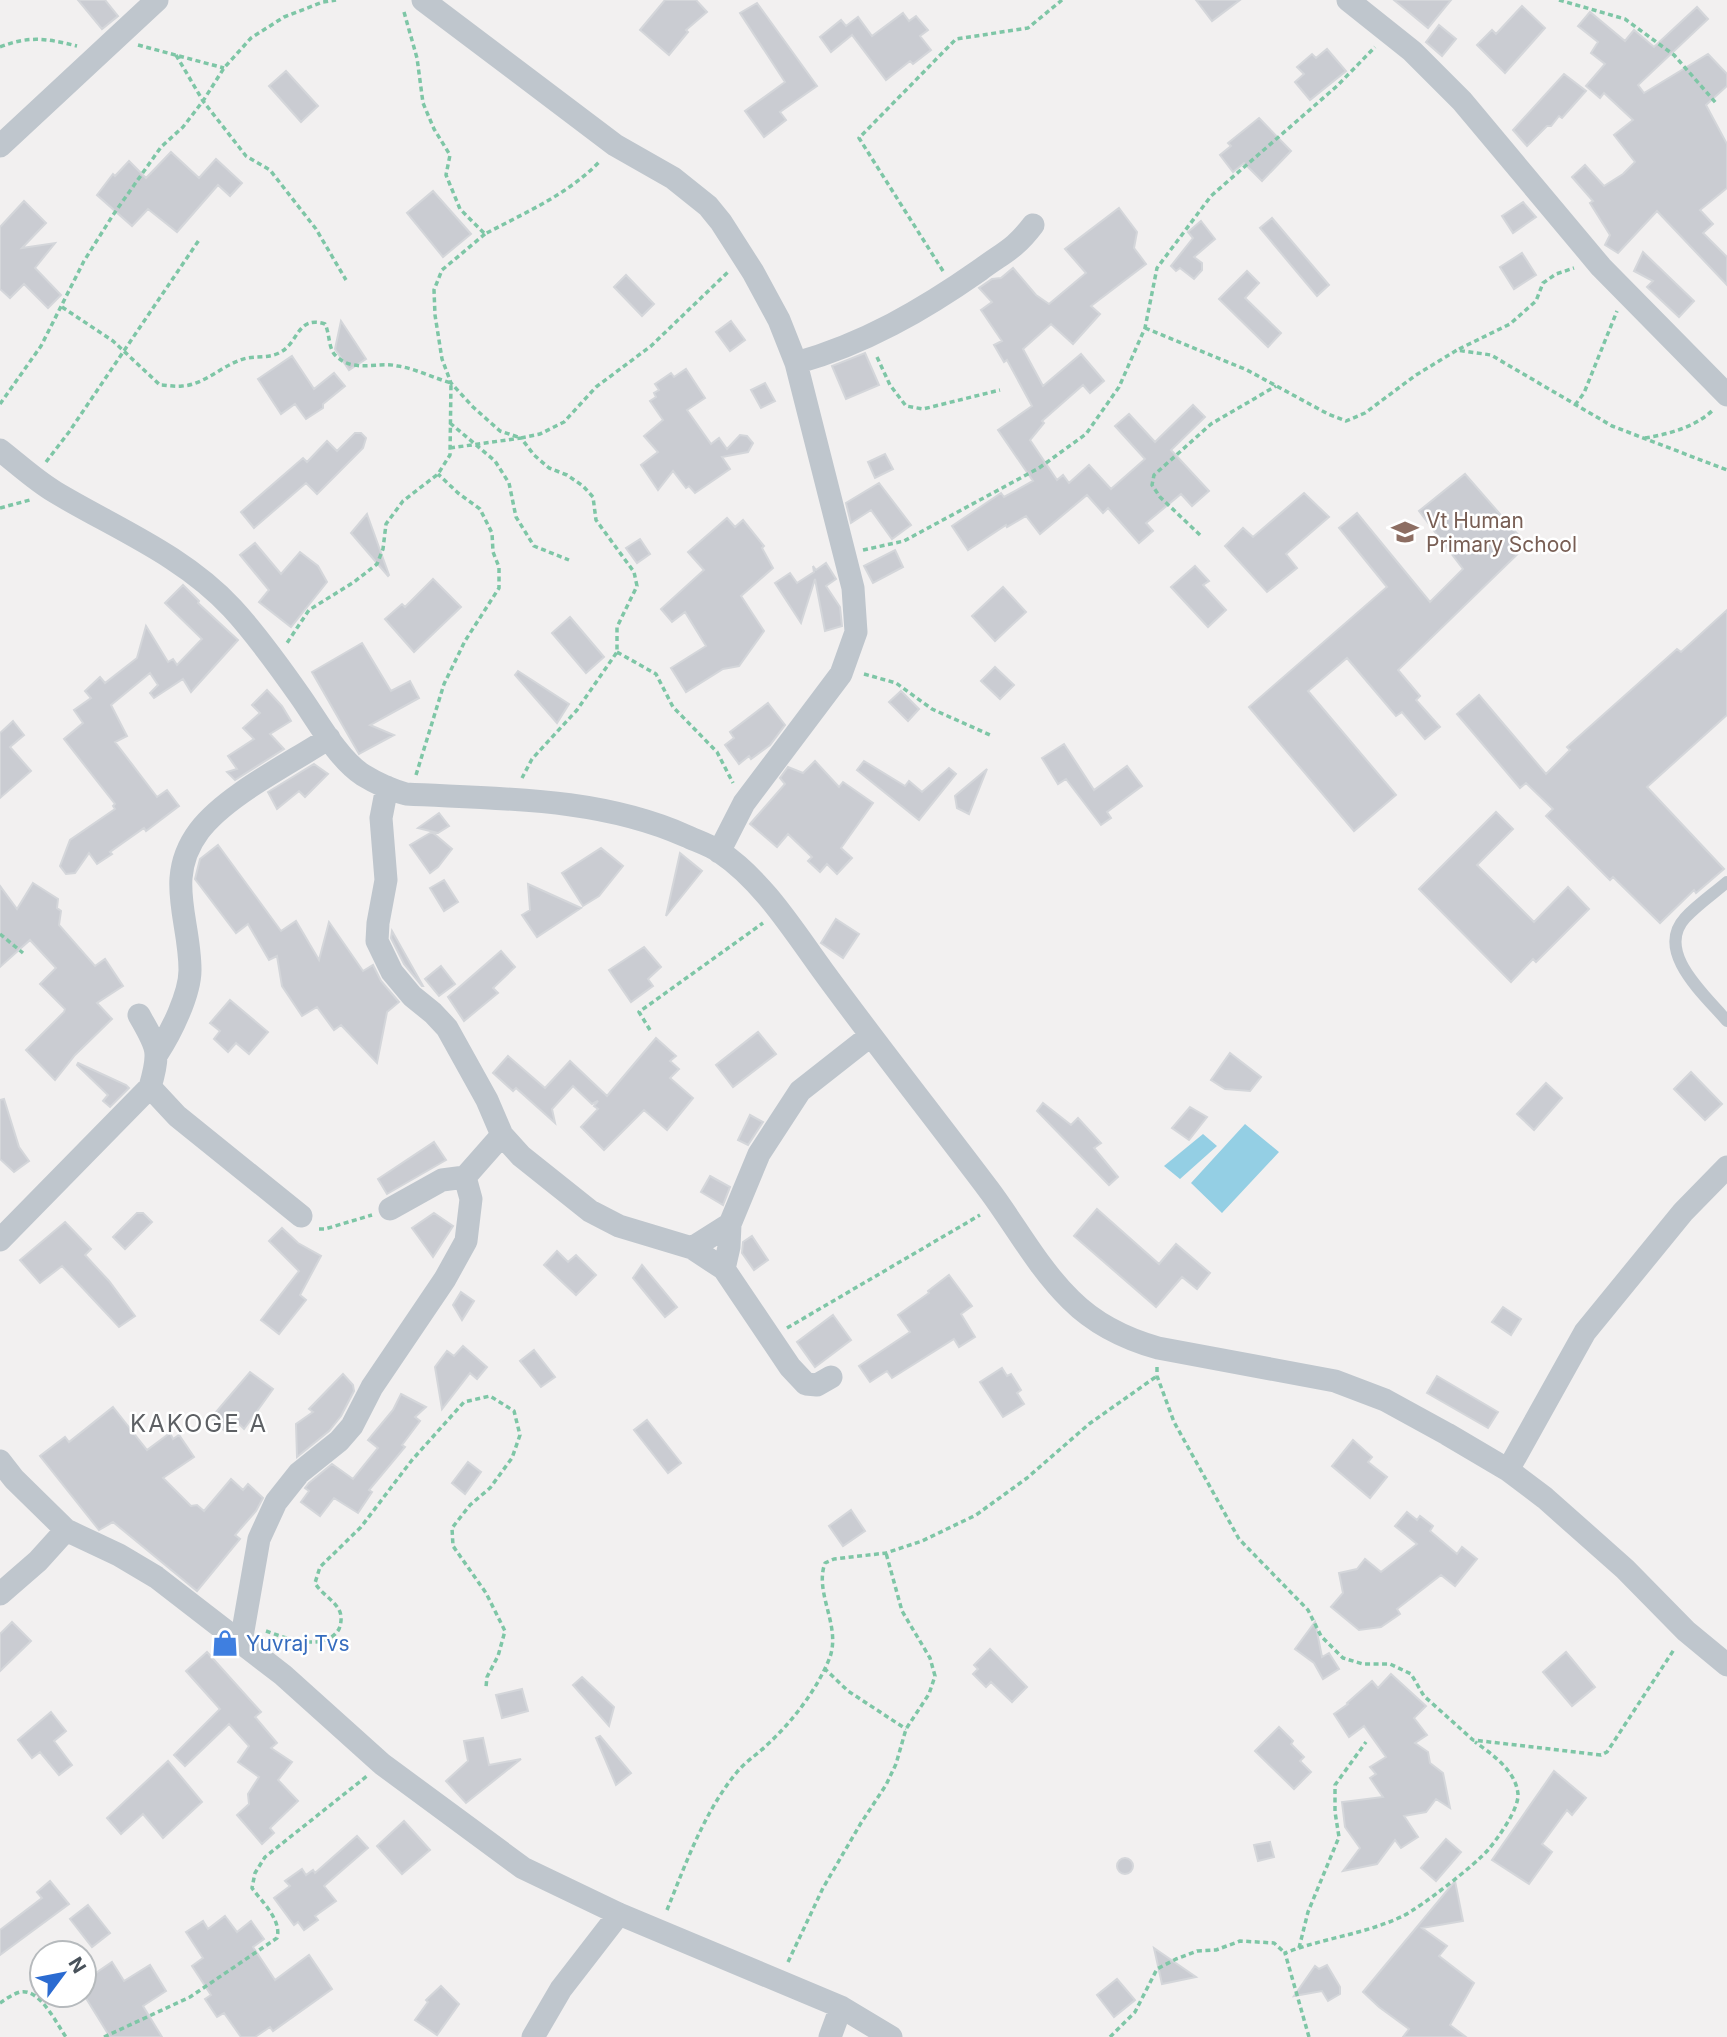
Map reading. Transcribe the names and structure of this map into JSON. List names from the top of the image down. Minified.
{"districts":["KAKOGE A"],"places":{"school or university":["Vt Human Primary School"],"shop":["Yuvraj Tvs"]},"north":"top right"}
